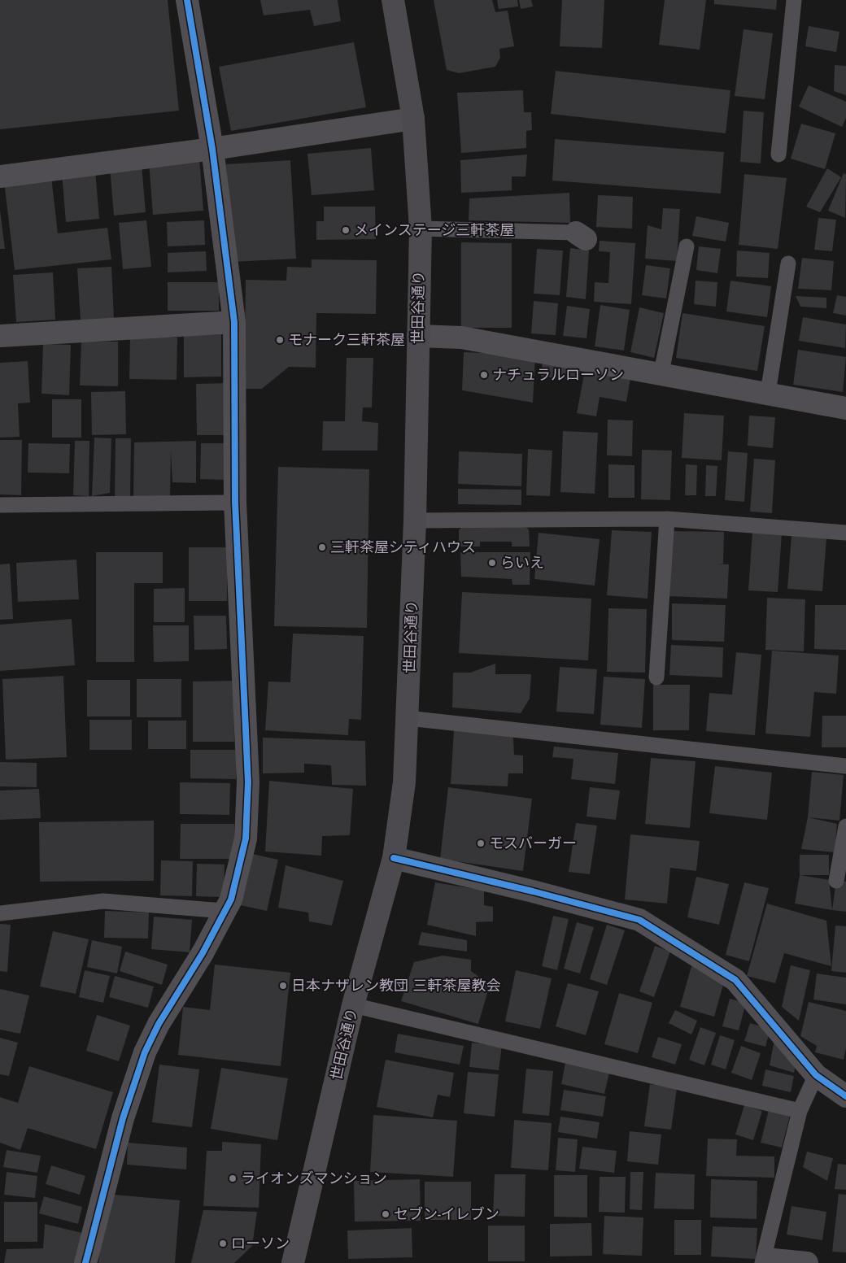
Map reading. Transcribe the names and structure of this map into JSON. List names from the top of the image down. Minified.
{"streets":{"main road":["世田谷通り"]},"places":["メインステージ三軒茶屋","モナーク三軒茶屋","ナチュラルローソン","三軒茶屋シティハウス","らいえ","モスバーガー","日本ナザレン教団 三軒茶屋教会","ライオンズマンション","セブン-イレブン","ローソン"]}
